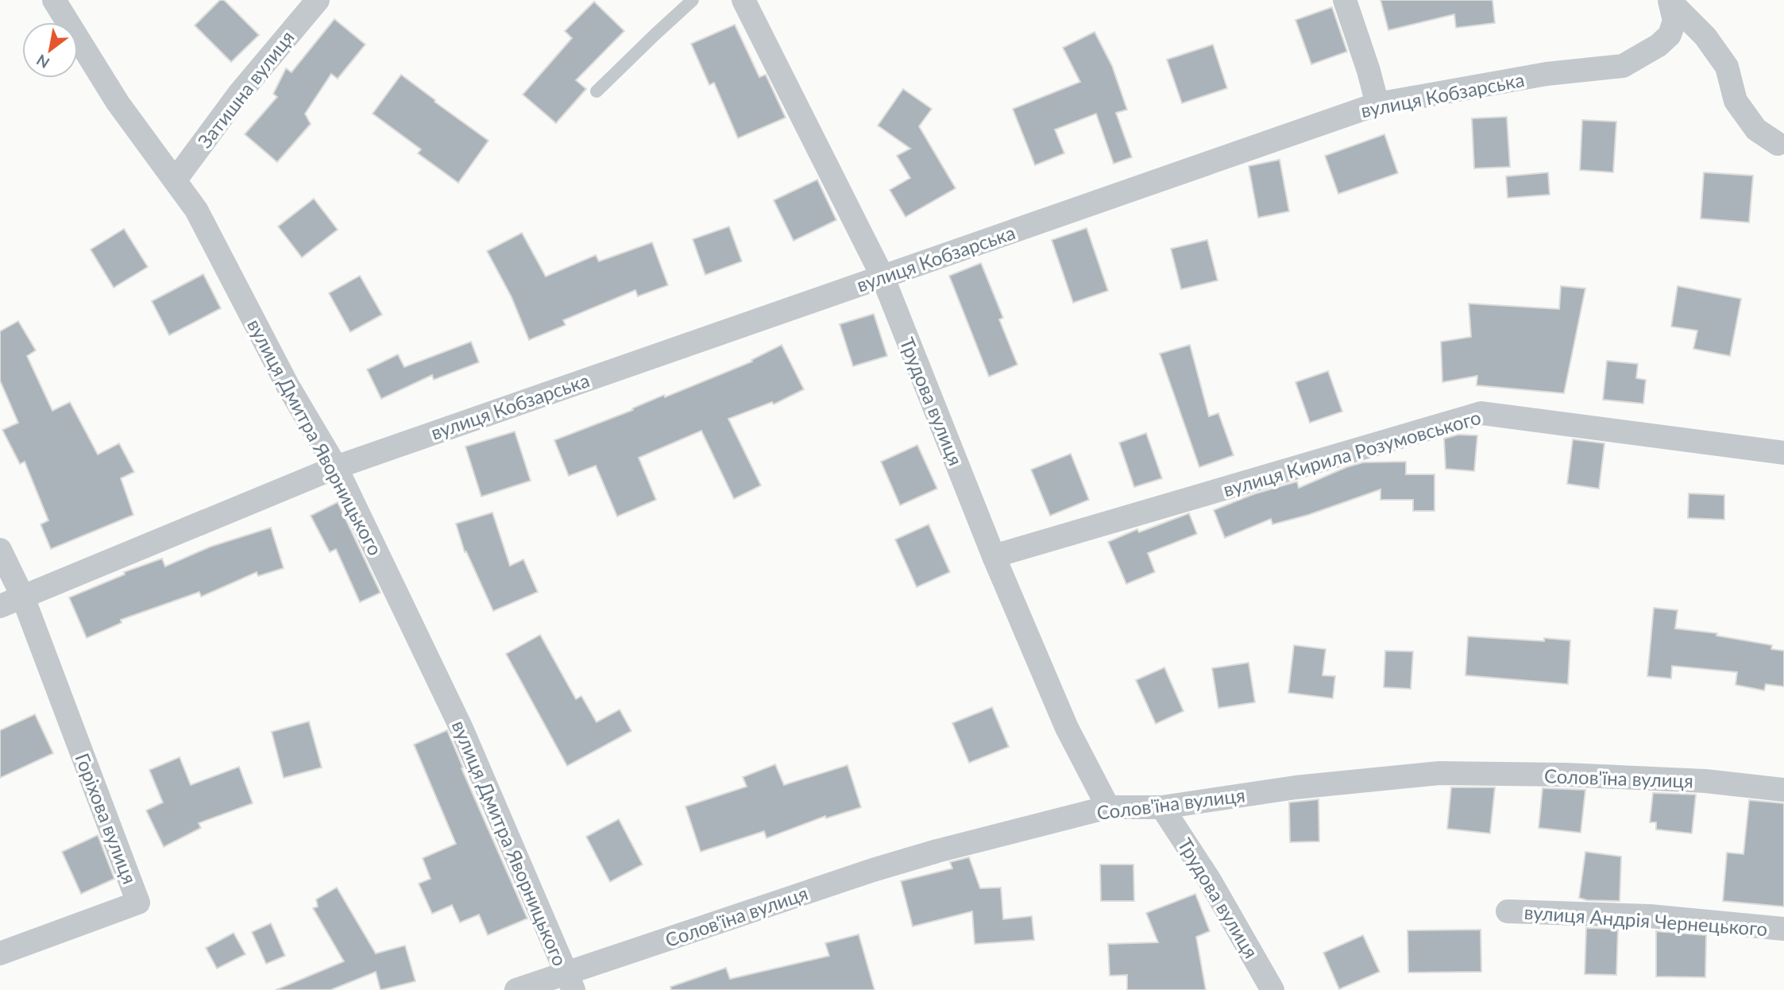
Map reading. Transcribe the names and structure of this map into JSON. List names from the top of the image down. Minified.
{"streets":{"street":["Затишна вулиця","вулиця Кобзарська","Трудова вулиця","вулиця Дмитра Яворницького","вулиця Кирила Розумовського","Солов'їна вулиця","Горіхова вулиця","вулиця Андрія Чернецького"]},"crossings":[["Затишна вулиця","вулиця Дмитра Яворницького"],["вулиця Кобзарська","Трудова вулиця"],["вулиця Кобзарська","вулиця Дмитра Яворницького"],["вулиця Кобзарська","Горіхова вулиця"],["Трудова вулиця","вулиця Кирила Розумовського"],["Трудова вулиця","Солов'їна вулиця"],["вулиця Дмитра Яворницького","Солов'їна вулиця"]],"north":"bottom left"}
